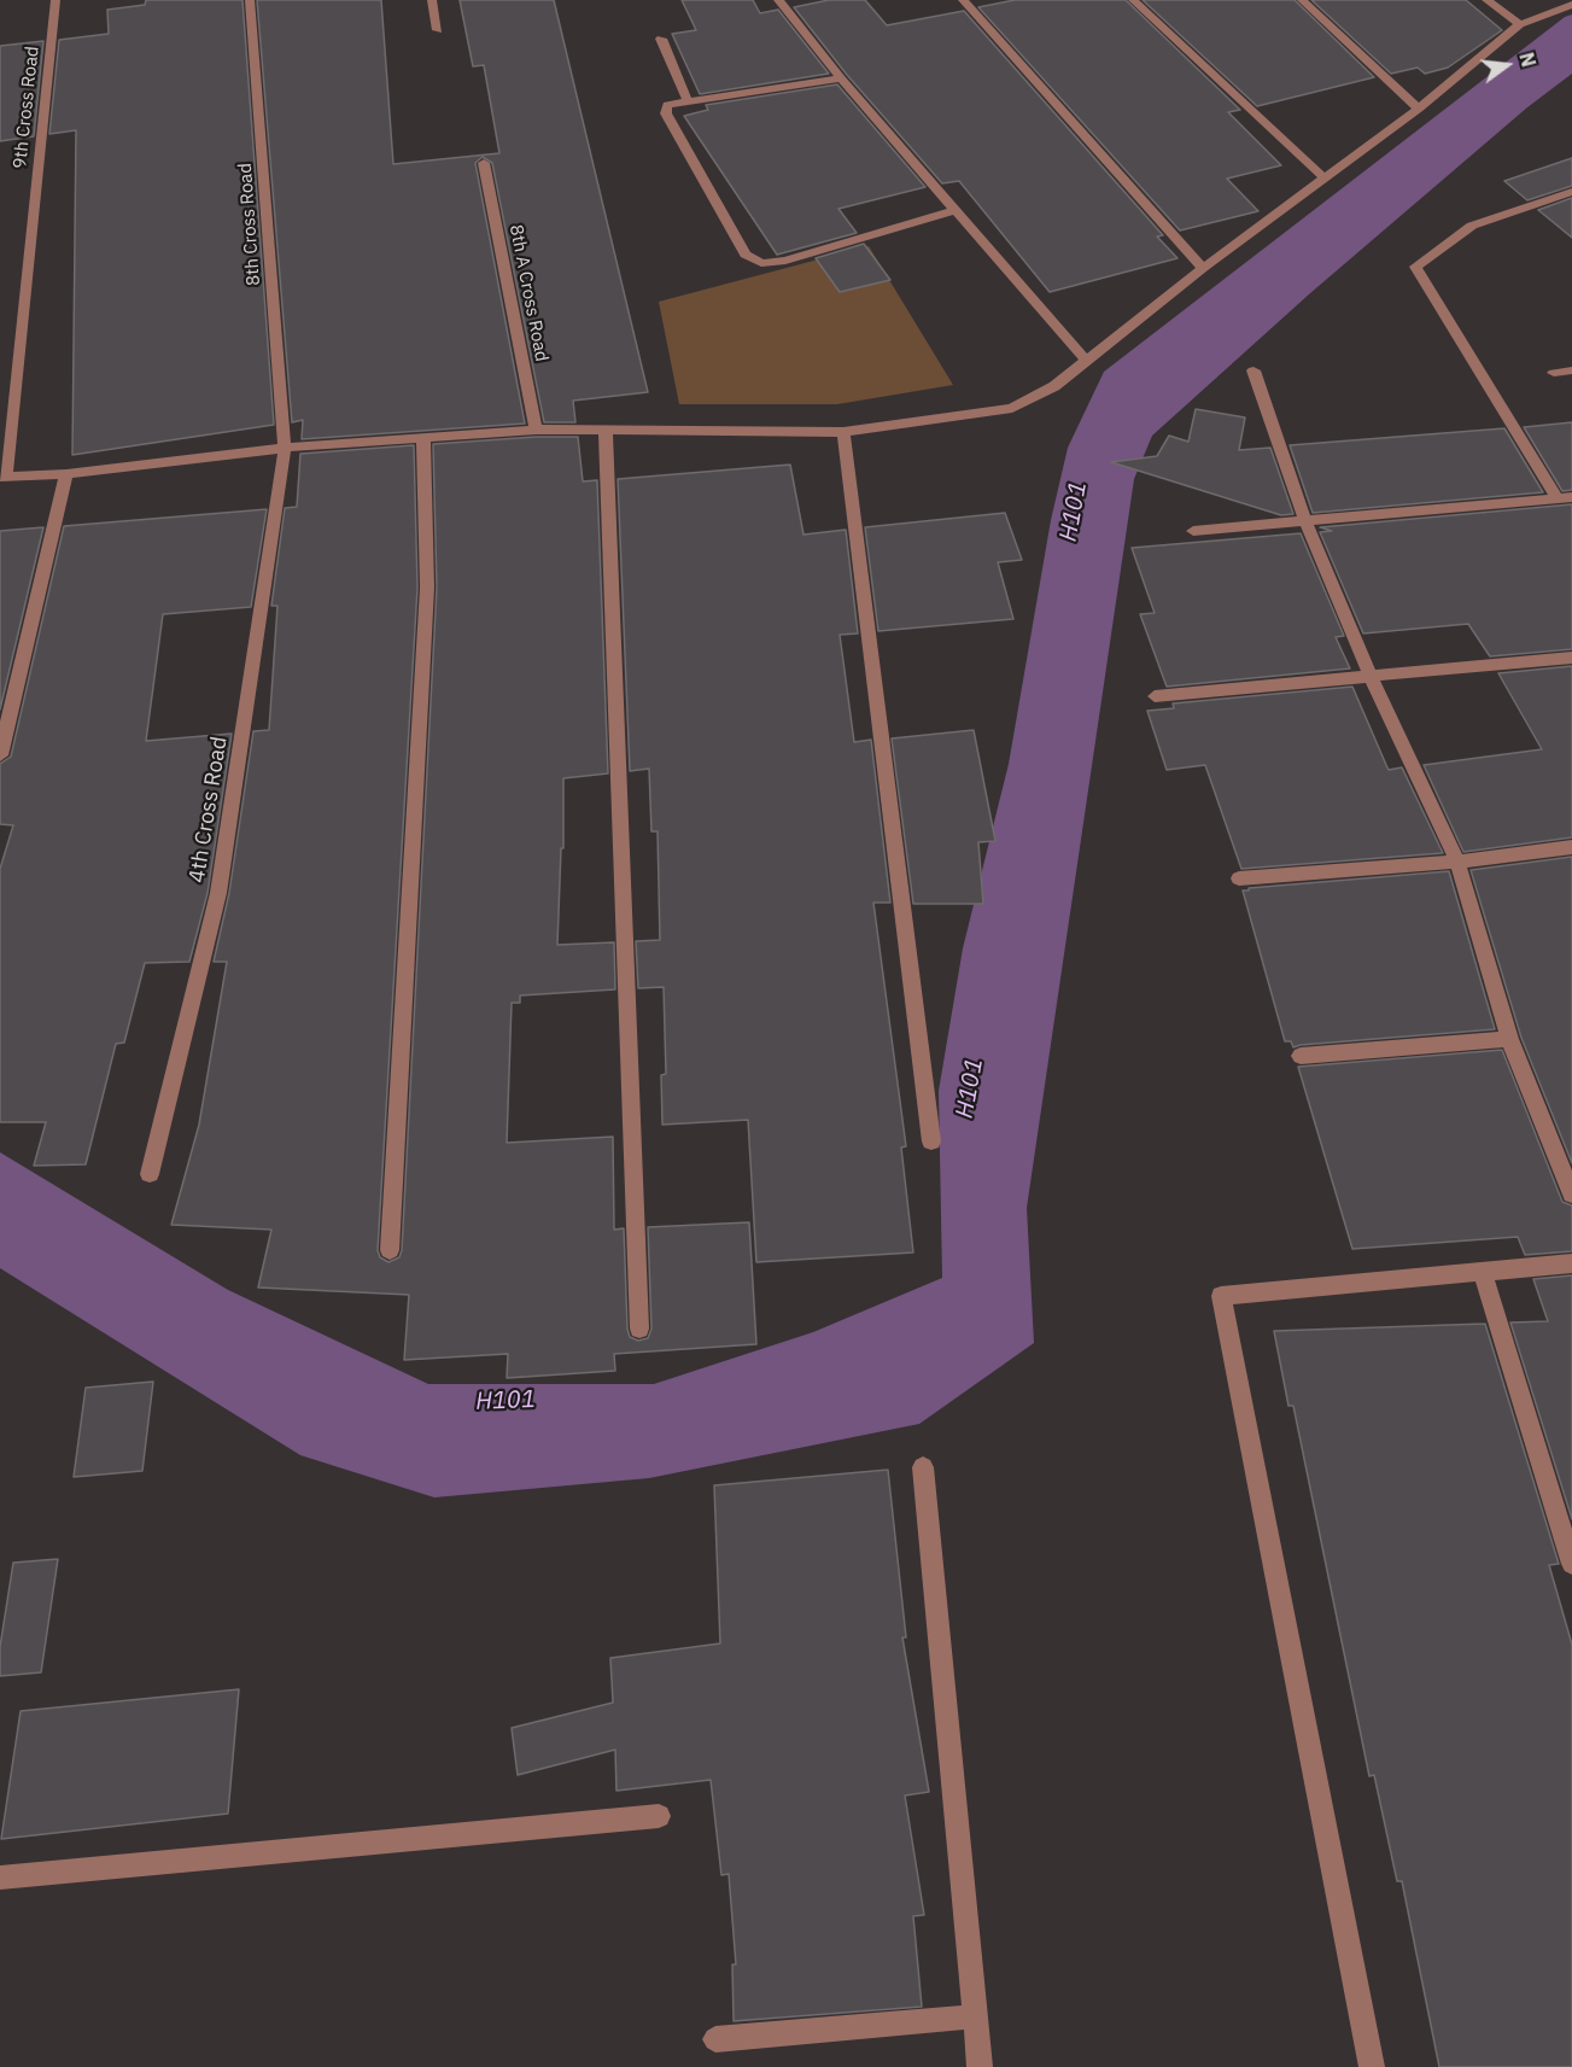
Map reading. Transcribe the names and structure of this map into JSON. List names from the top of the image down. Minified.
{"streets":{"street":["9th Cross Road","8th Cross Road","8th A Cross Road","4th Cross Road"]},"crossings":[["8th Cross Road","4th Cross Road"]],"water":["H101"],"north":"right"}
